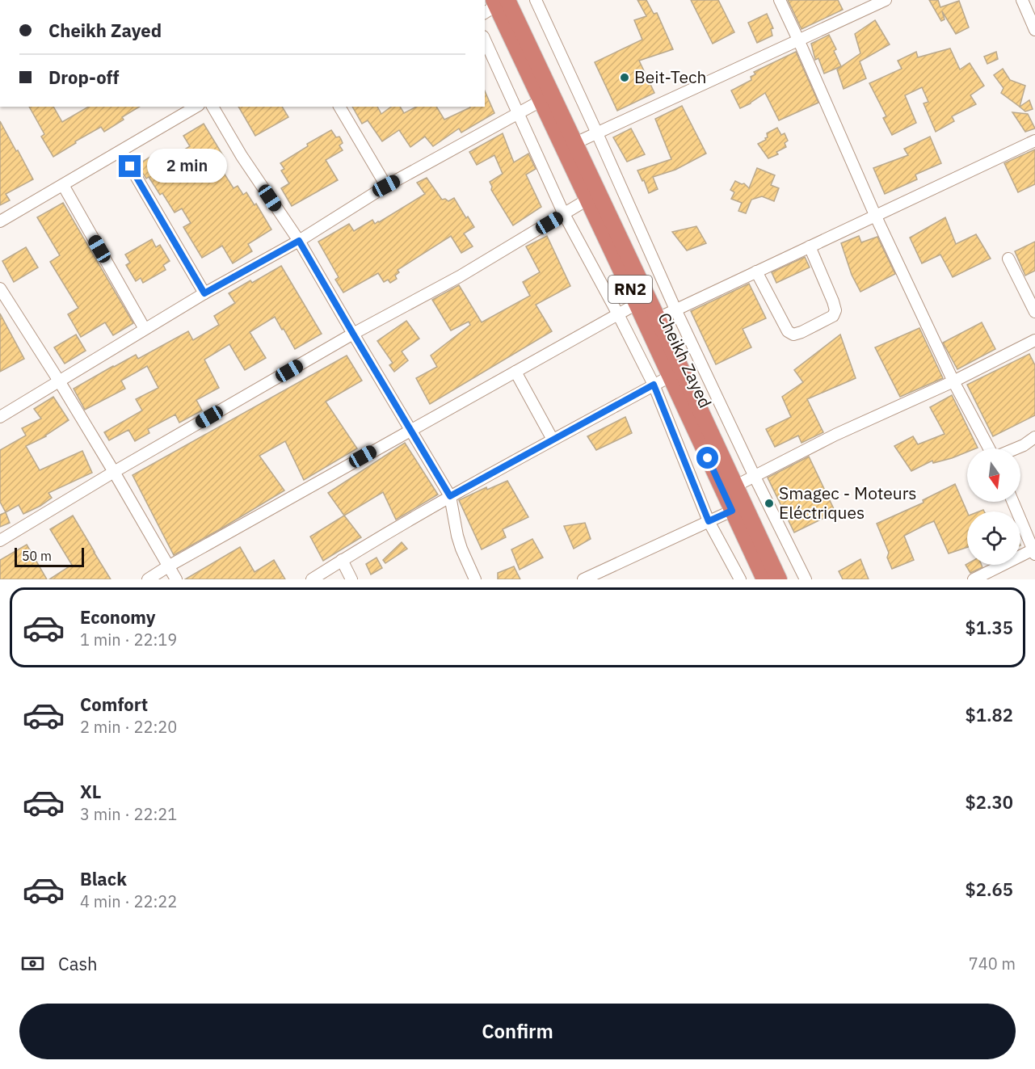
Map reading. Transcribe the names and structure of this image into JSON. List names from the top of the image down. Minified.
{"streets":{"highway":["RN2","Cheikh Zayed"]},"places":["Beit-Tech","Smagec - Moteurs Eléctriques"],"scale_bar":"50 m","north":"bottom","page":{"banner":["Cheikh Zayed","Drop-off"],"bubble":"2 min","scale":"50 m","list":[{"name":"Economy","note":"1 min · 22:19","value":"$1.35"},{"name":"Comfort","note":"2 min · 22:20","value":"$1.82"},{"name":"XL","note":"3 min · 22:21","value":"$2.30"},{"name":"Black","note":"4 min · 22:22","value":"$2.65"}],"pay":["Cash","740 m"],"buttons":"Confirm"}}
